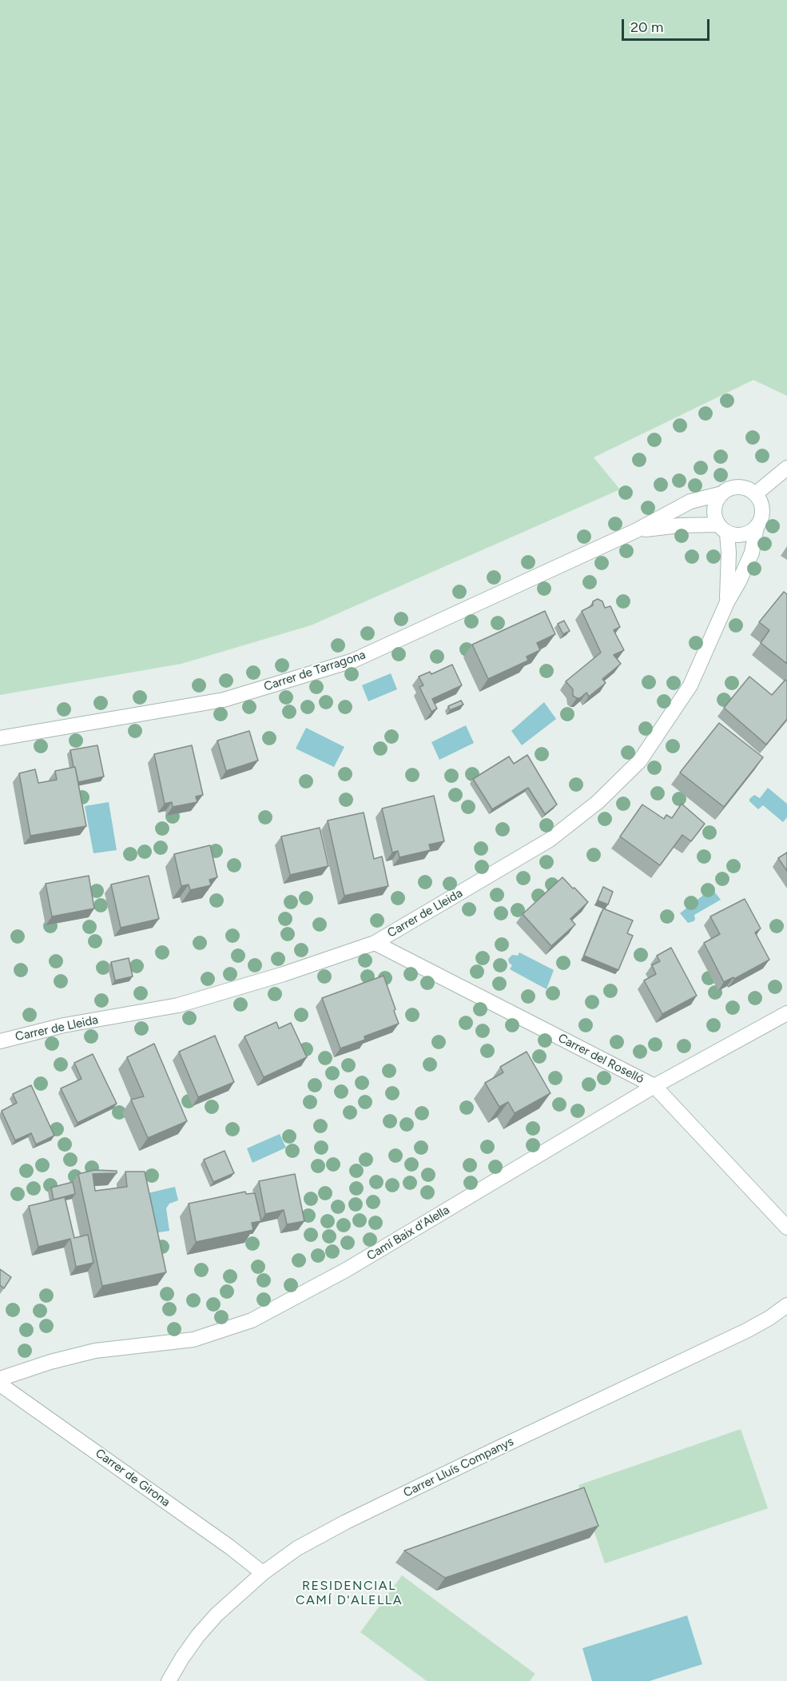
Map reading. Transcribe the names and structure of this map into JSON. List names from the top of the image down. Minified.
{"streets":{"street":["Carrer de Tarragona","Carrer de Lleida","Carrer del Roselló","Camí Baix d'Alella","Carrer Lluís Companys","Carrer de Girona"]},"crossings":[["Carrer de Tarragona","Carrer de Lleida"],["Carrer de Lleida","Carrer del Roselló"],["Carrer del Roselló","Camí Baix d'Alella"],["Carrer Lluís Companys","Carrer de Girona"]],"districts":["RESIDENCIAL CAMÍ D'ALELLA"],"scale_bar":"20 m"}
